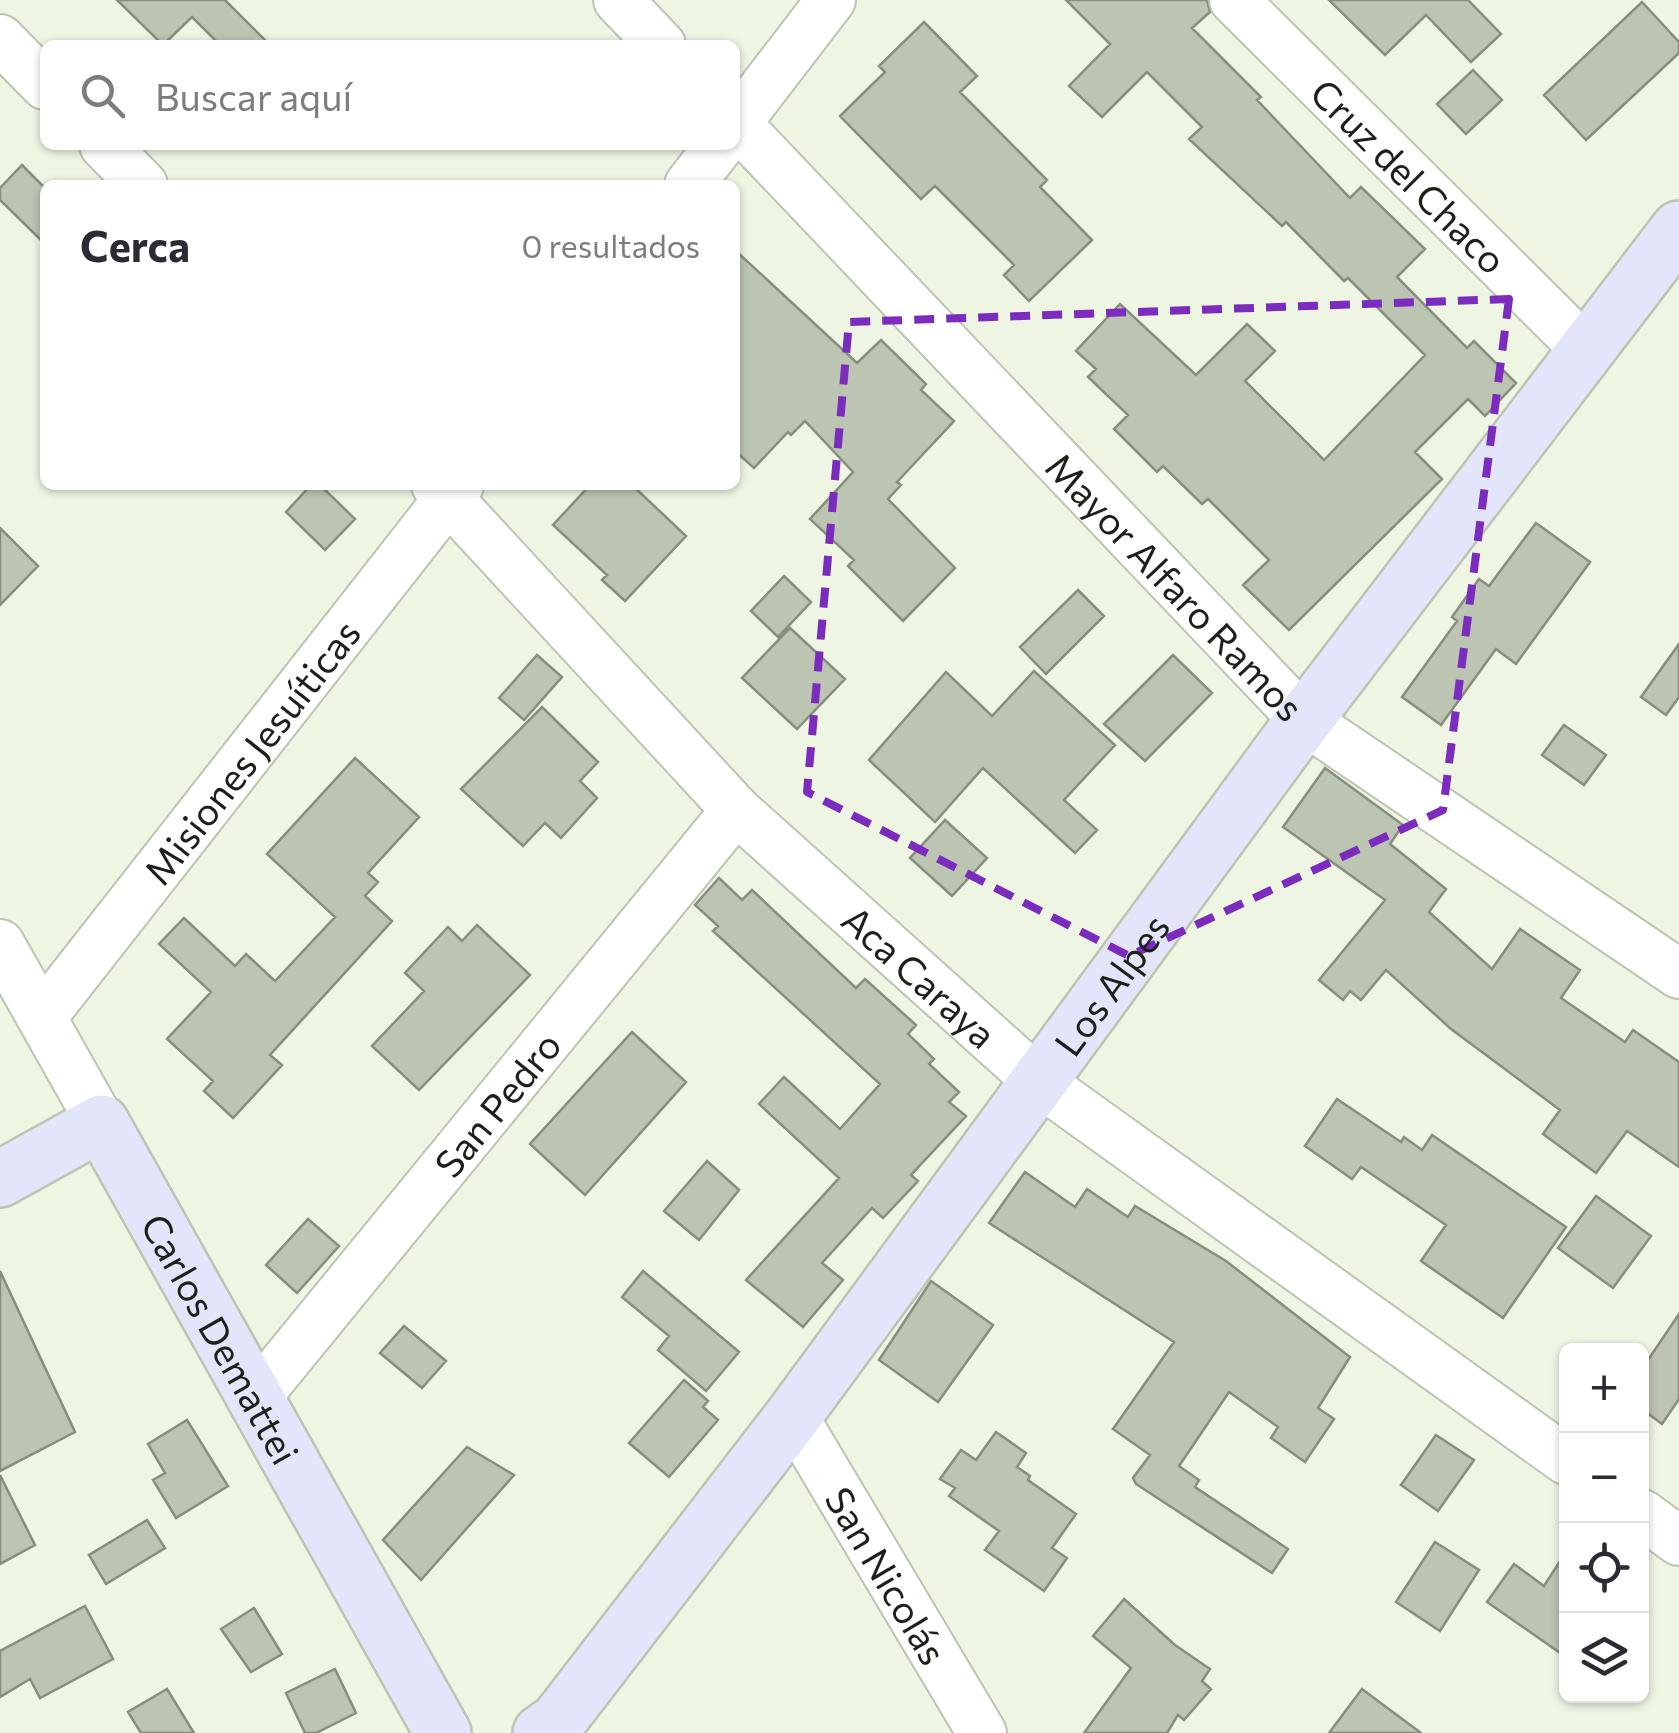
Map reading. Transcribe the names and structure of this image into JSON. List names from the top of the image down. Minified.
{"streets":{"street":["Cruz del Chaco","Mayor Alfaro Ramos","Misiones Jesuíticas","Aca Caraya","Los Alpes","San Pedro","Carlos Demattei","San Nicolás"]},"crossings":[["Cruz del Chaco","Los Alpes"],["Mayor Alfaro Ramos","Los Alpes"],["Misiones Jesuíticas","Carlos Demattei"],["Aca Caraya","Los Alpes"],["Aca Caraya","San Pedro"],["Los Alpes","San Nicolás"],["San Pedro","Carlos Demattei"]],"page":{"search":"Buscar aquí","heading":["Cerca","0 resultados"],"map_buttons":["+","−"]}}
